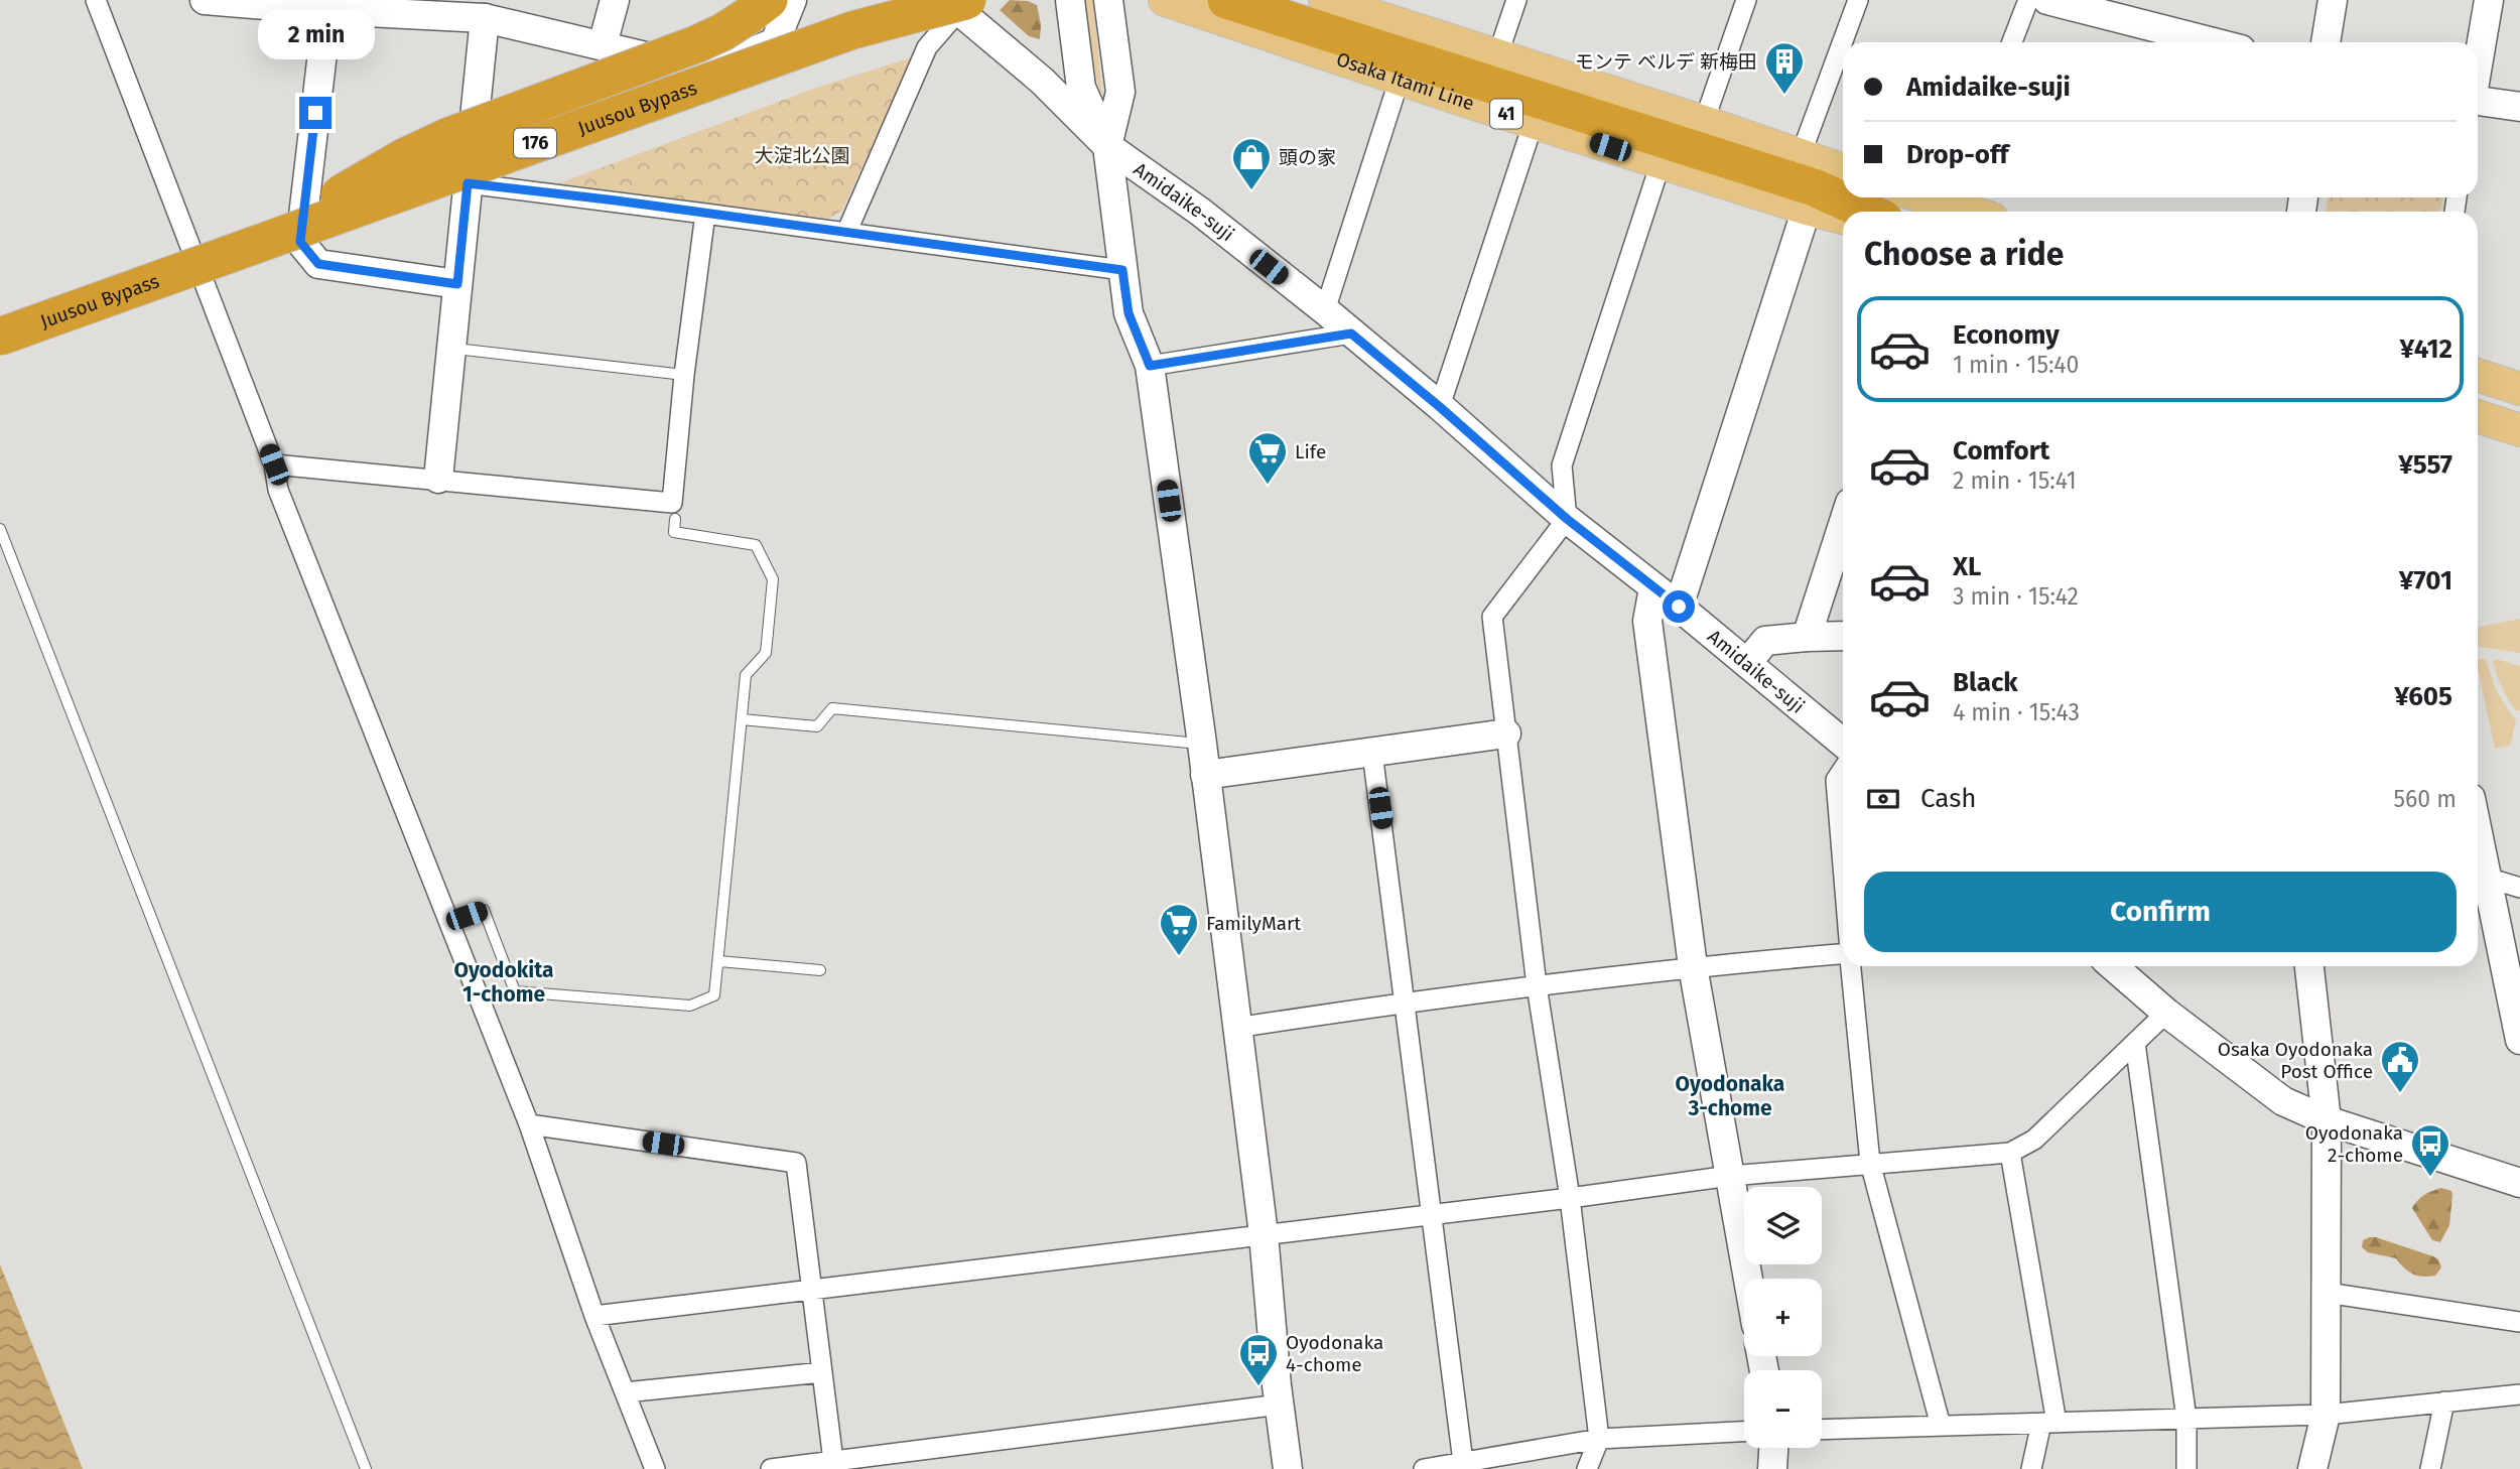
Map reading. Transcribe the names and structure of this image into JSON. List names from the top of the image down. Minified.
{"streets":{"highway":["Juusou Bypass","176"],"main road":["Osaka Itami Line","41"],"street":["Amidaike-suji"]},"districts":["Oyodokita 1-chome","Oyodonaka 3-chome"],"parks":["大淀北公園"],"places":{"building":["モンテ ベルデ 新梅田"],"shop":["頭の家"],"supermarket":["Life","FamilyMart"],"public building":["Osaka Oyodonaka Post Office"],"bus stop":["Oyodonaka 2-chome","Oyodonaka 4-chome"]},"page":{"bubble":"2 min","banner":["Amidaike-suji","Drop-off"],"heading":"Choose a ride","list":[{"name":"Economy","note":"1 min · 15:40","value":"¥412"},{"name":"Comfort","note":"2 min · 15:41","value":"¥557"},{"name":"XL","note":"3 min · 15:42","value":"¥701"},{"name":"Black","note":"4 min · 15:43","value":"¥605"}],"pay":["Cash","560 m"],"buttons":"Confirm","map_buttons":["+","−"]}}
